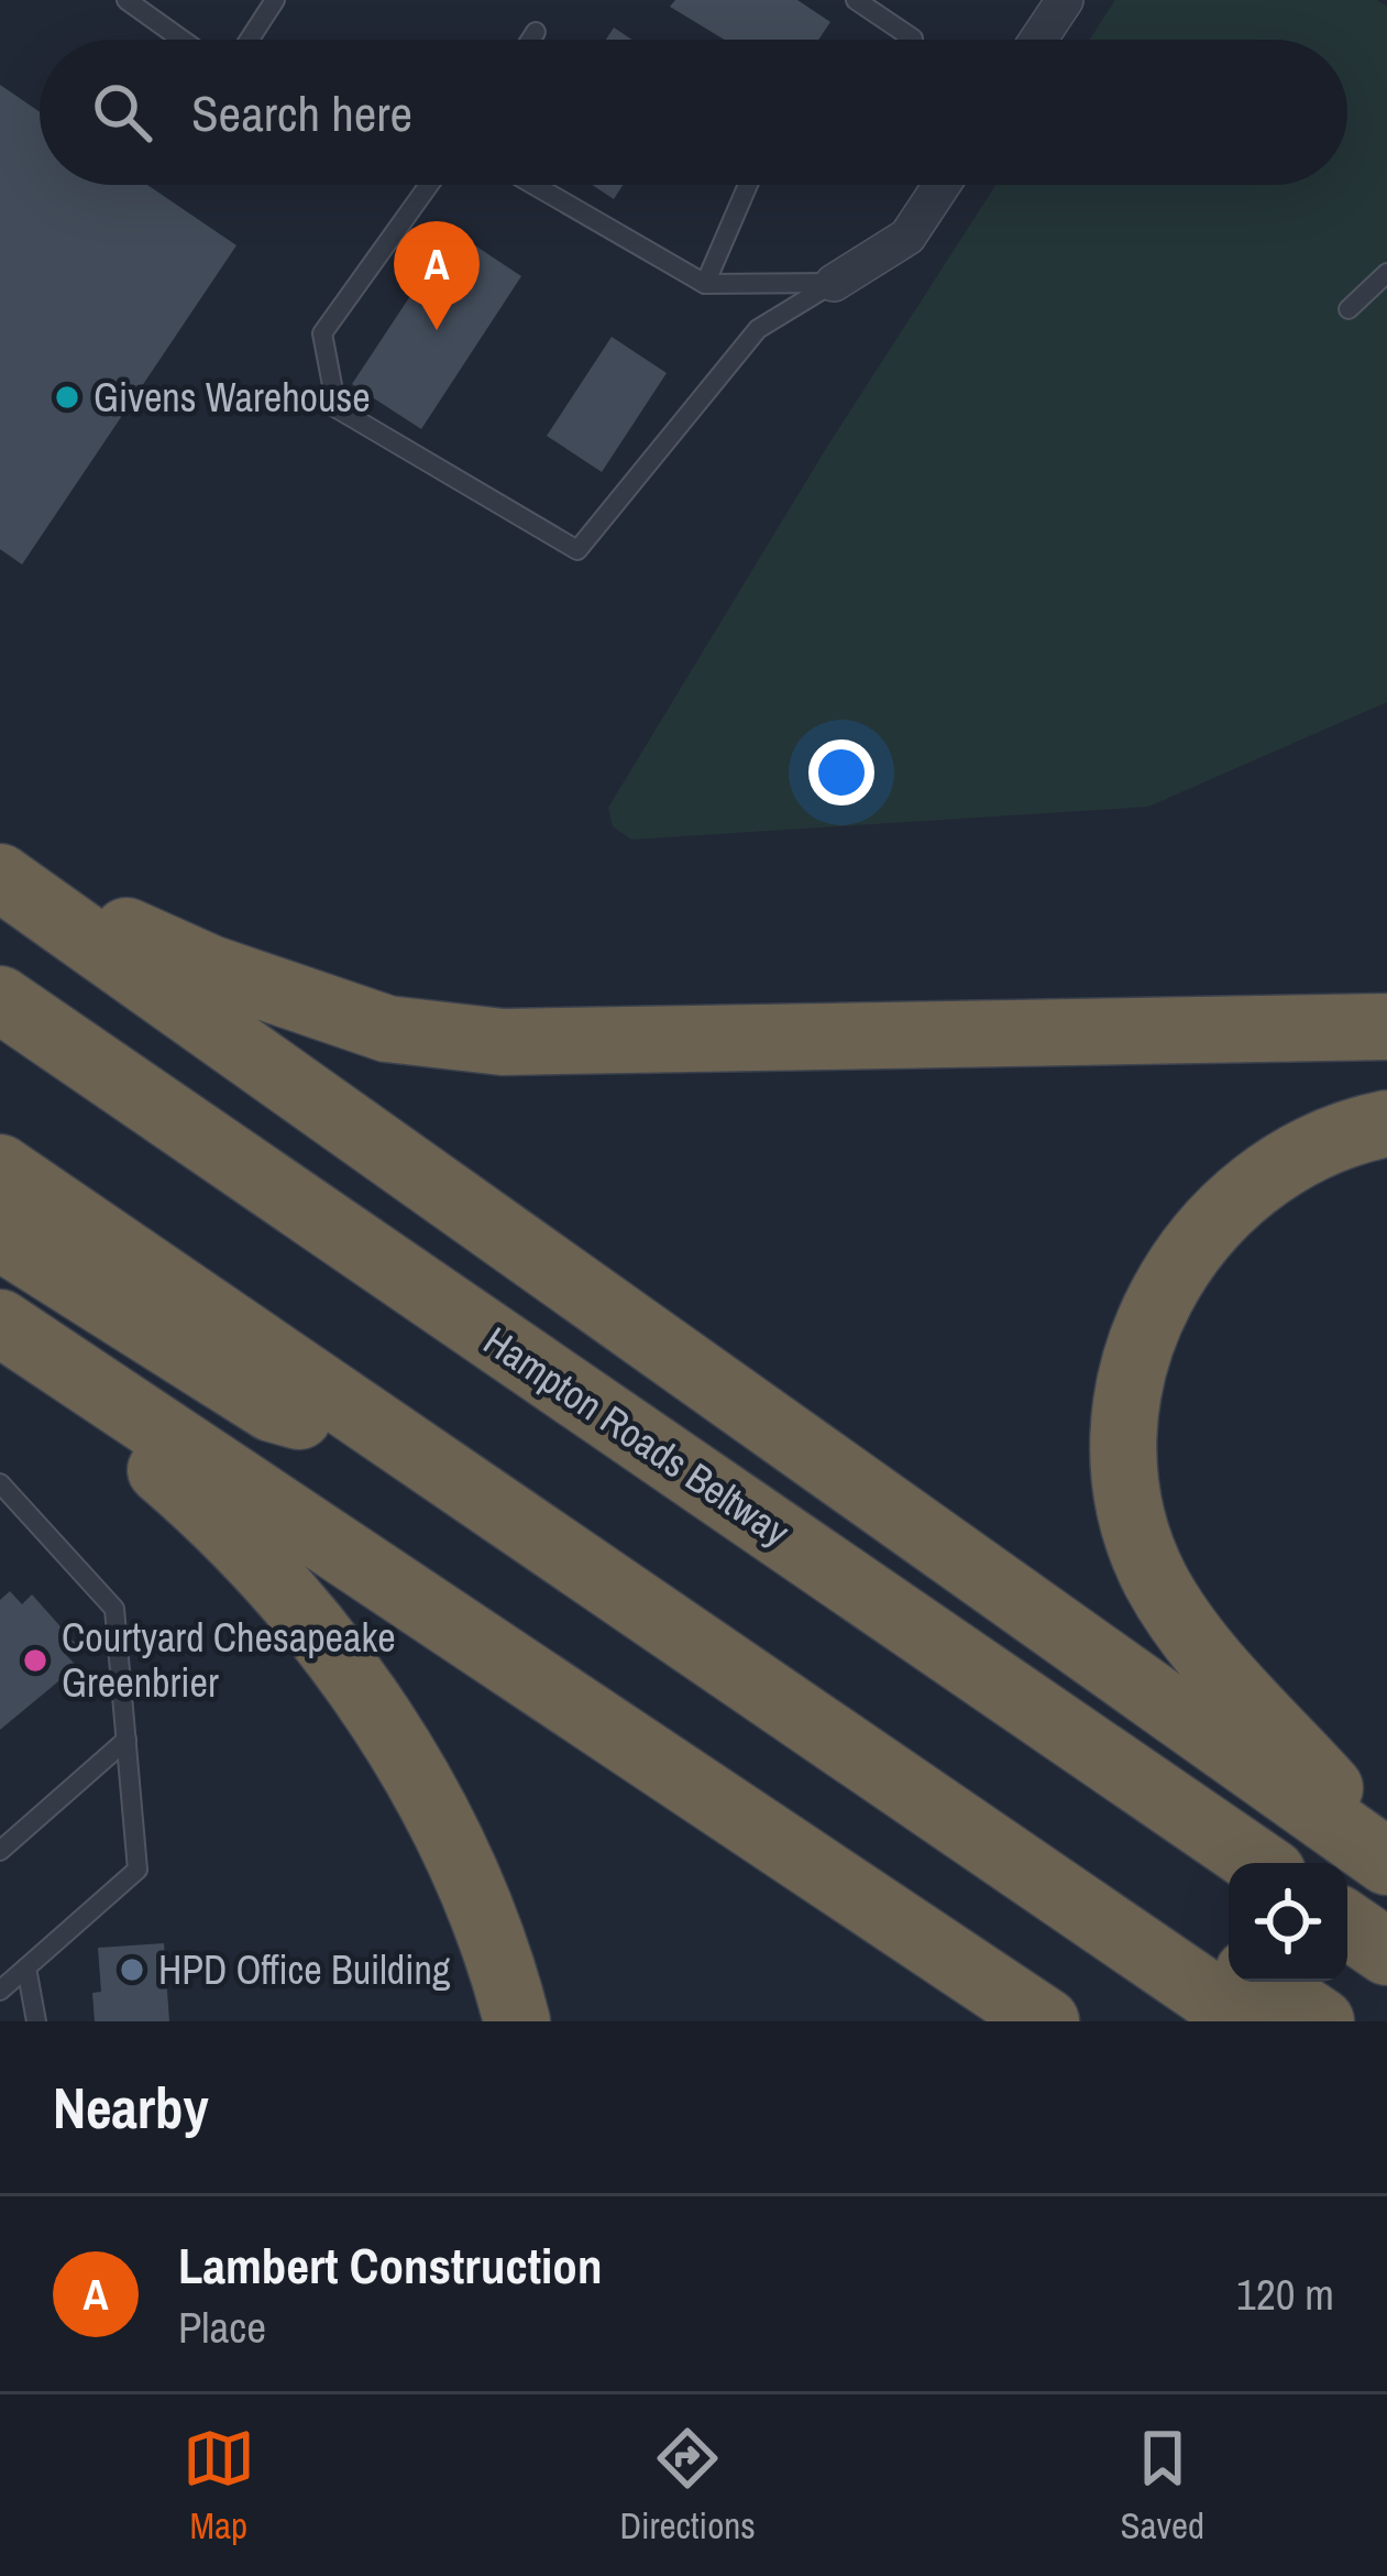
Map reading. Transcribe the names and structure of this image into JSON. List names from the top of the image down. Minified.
{"streets":{"highway":["Hampton Roads Beltway"]},"places":["Givens Warehouse","Courtyard Chesapeake Greenbrier","HPD Office Building"],"page":{"search":"Search here","pins":"A","heading":"Nearby","list":[{"mark":"A","name":"Lambert Construction","note":"Place","value":"120 m"}],"nav":["Map","Directions","Saved"]}}
